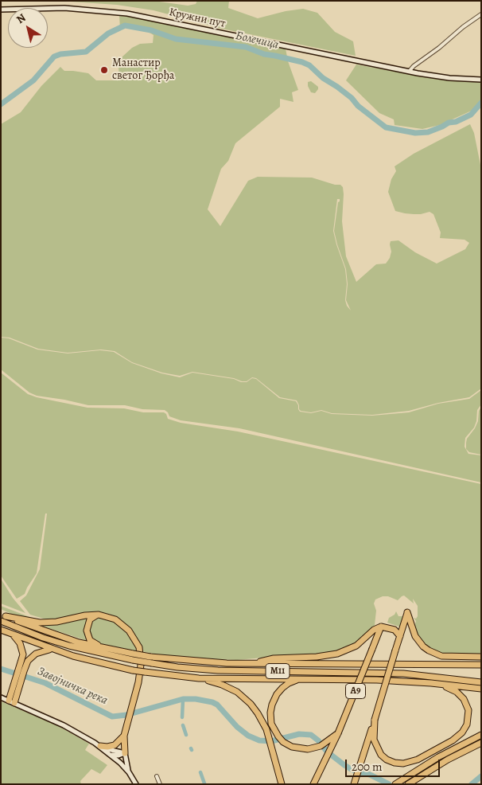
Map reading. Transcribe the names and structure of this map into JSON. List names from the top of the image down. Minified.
{"streets":{"highway":["M11","A9"],"main road":["Кружни пут"]},"water":["Болечица","Завојничка река"],"places":["Манастир светог Ђорђа"],"scale_bar":"200 m","north":"top left"}
